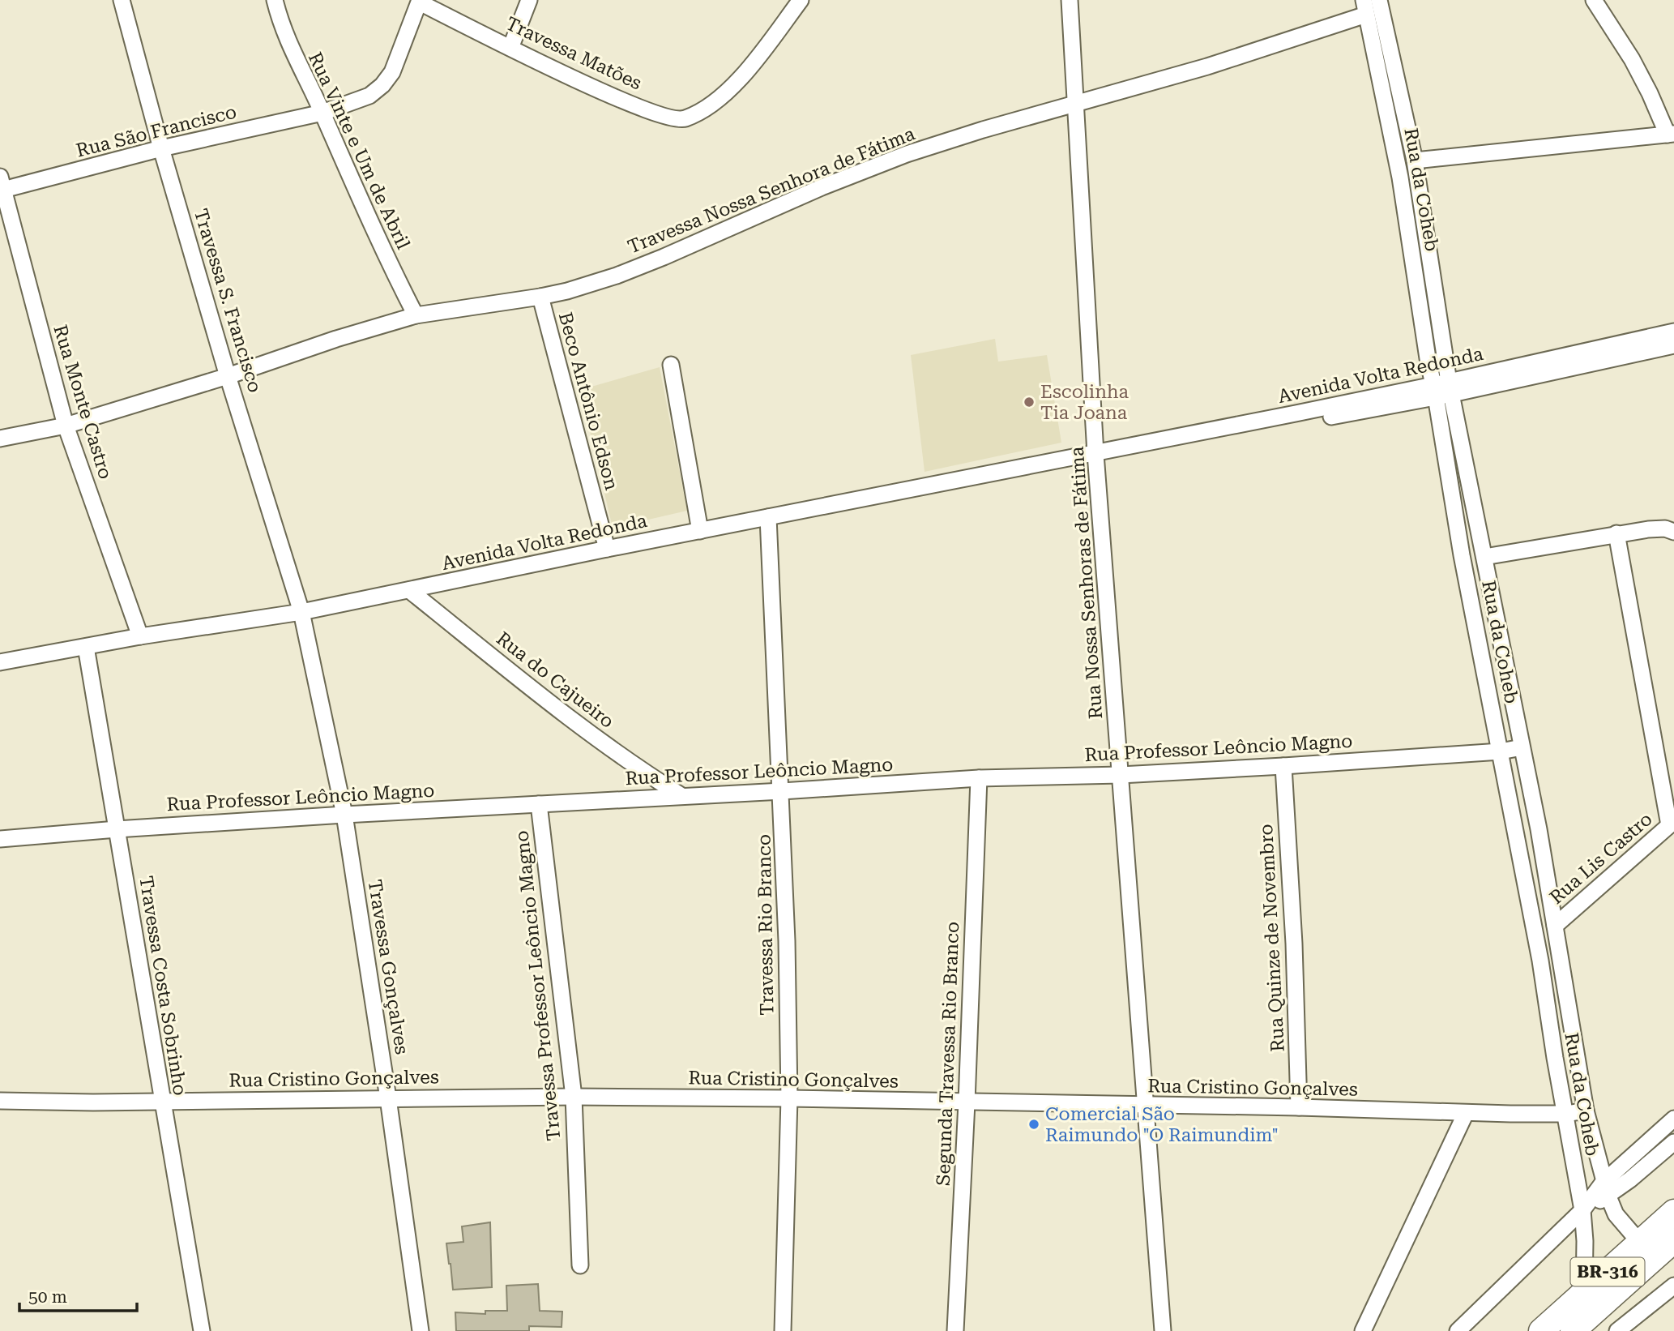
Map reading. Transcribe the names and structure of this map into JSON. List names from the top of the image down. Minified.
{"streets":{"highway":["BR-316"],"street":["Travessa Matões","Rua São Francisco","Rua Vinte e Um de Abril","Rua da Coheb","Travessa Nossa Senhora de Fátima","Travessa S. Francisco","Avenida Volta Redonda","Beco Antônio Edson","Rua Monte Castro","Rua Nossa Senhoras de Fátima","Rua do Cajueiro","Rua Professor Leôncio Magno","Rua Lis Castro","Travessa Rio Branco","Rua Quinze de Novembro","Travessa Gonçalves","Travessa Costa Sobrinho","Travessa Professor Leôncio Magno","Segunda Travessa Rio Branco","Rua Cristino Gonçalves"]},"crossings":[["Travessa Matões","Rua São Francisco"],["Rua São Francisco","Rua Vinte e Um de Abril"],["Rua São Francisco","Travessa S. Francisco"],["Rua São Francisco","Rua Monte Castro"],["Rua Vinte e Um de Abril","Travessa Nossa Senhora de Fátima"],["Rua da Coheb","Travessa Nossa Senhora de Fátima"],["Rua da Coheb","Avenida Volta Redonda"],["Rua da Coheb","Rua Professor Leôncio Magno"],["Rua da Coheb","Rua Lis Castro"],["Rua da Coheb","Rua Cristino Gonçalves"],["Rua da Coheb","BR-316"],["Travessa Nossa Senhora de Fátima","Travessa S. Francisco"],["Travessa Nossa Senhora de Fátima","Beco Antônio Edson"],["Travessa Nossa Senhora de Fátima","Rua Monte Castro"],["Travessa Nossa Senhora de Fátima","Rua Nossa Senhoras de Fátima"],["Travessa S. Francisco","Avenida Volta Redonda"],["Travessa S. Francisco","Travessa Gonçalves"],["Avenida Volta Redonda","Beco Antônio Edson"],["Avenida Volta Redonda","Rua Monte Castro"],["Avenida Volta Redonda","Rua Nossa Senhoras de Fátima"],["Avenida Volta Redonda","Rua do Cajueiro"],["Avenida Volta Redonda","Travessa Rio Branco"],["Avenida Volta Redonda","Travessa Gonçalves"],["Avenida Volta Redonda","Travessa Costa Sobrinho"],["Rua Nossa Senhoras de Fátima","Rua Professor Leôncio Magno"],["Rua Nossa Senhoras de Fátima","Rua Cristino Gonçalves"],["Rua do Cajueiro","Rua Professor Leôncio Magno"],["Rua Professor Leôncio Magno","Travessa Rio Branco"],["Rua Professor Leôncio Magno","Rua Quinze de Novembro"],["Rua Professor Leôncio Magno","Travessa Gonçalves"],["Rua Professor Leôncio Magno","Travessa Costa Sobrinho"],["Rua Professor Leôncio Magno","Travessa Professor Leôncio Magno"],["Rua Professor Leôncio Magno","Segunda Travessa Rio Branco"],["Travessa Rio Branco","Rua Cristino Gonçalves"],["Rua Quinze de Novembro","Rua Cristino Gonçalves"],["Travessa Gonçalves","Rua Cristino Gonçalves"],["Travessa Costa Sobrinho","Rua Cristino Gonçalves"],["Travessa Professor Leôncio Magno","Rua Cristino Gonçalves"],["Segunda Travessa Rio Branco","Rua Cristino Gonçalves"]],"places":["Escolinha Tia Joana","Comercial São Raimundo \"O Raimundim\""],"scale_bar":"50 m"}
